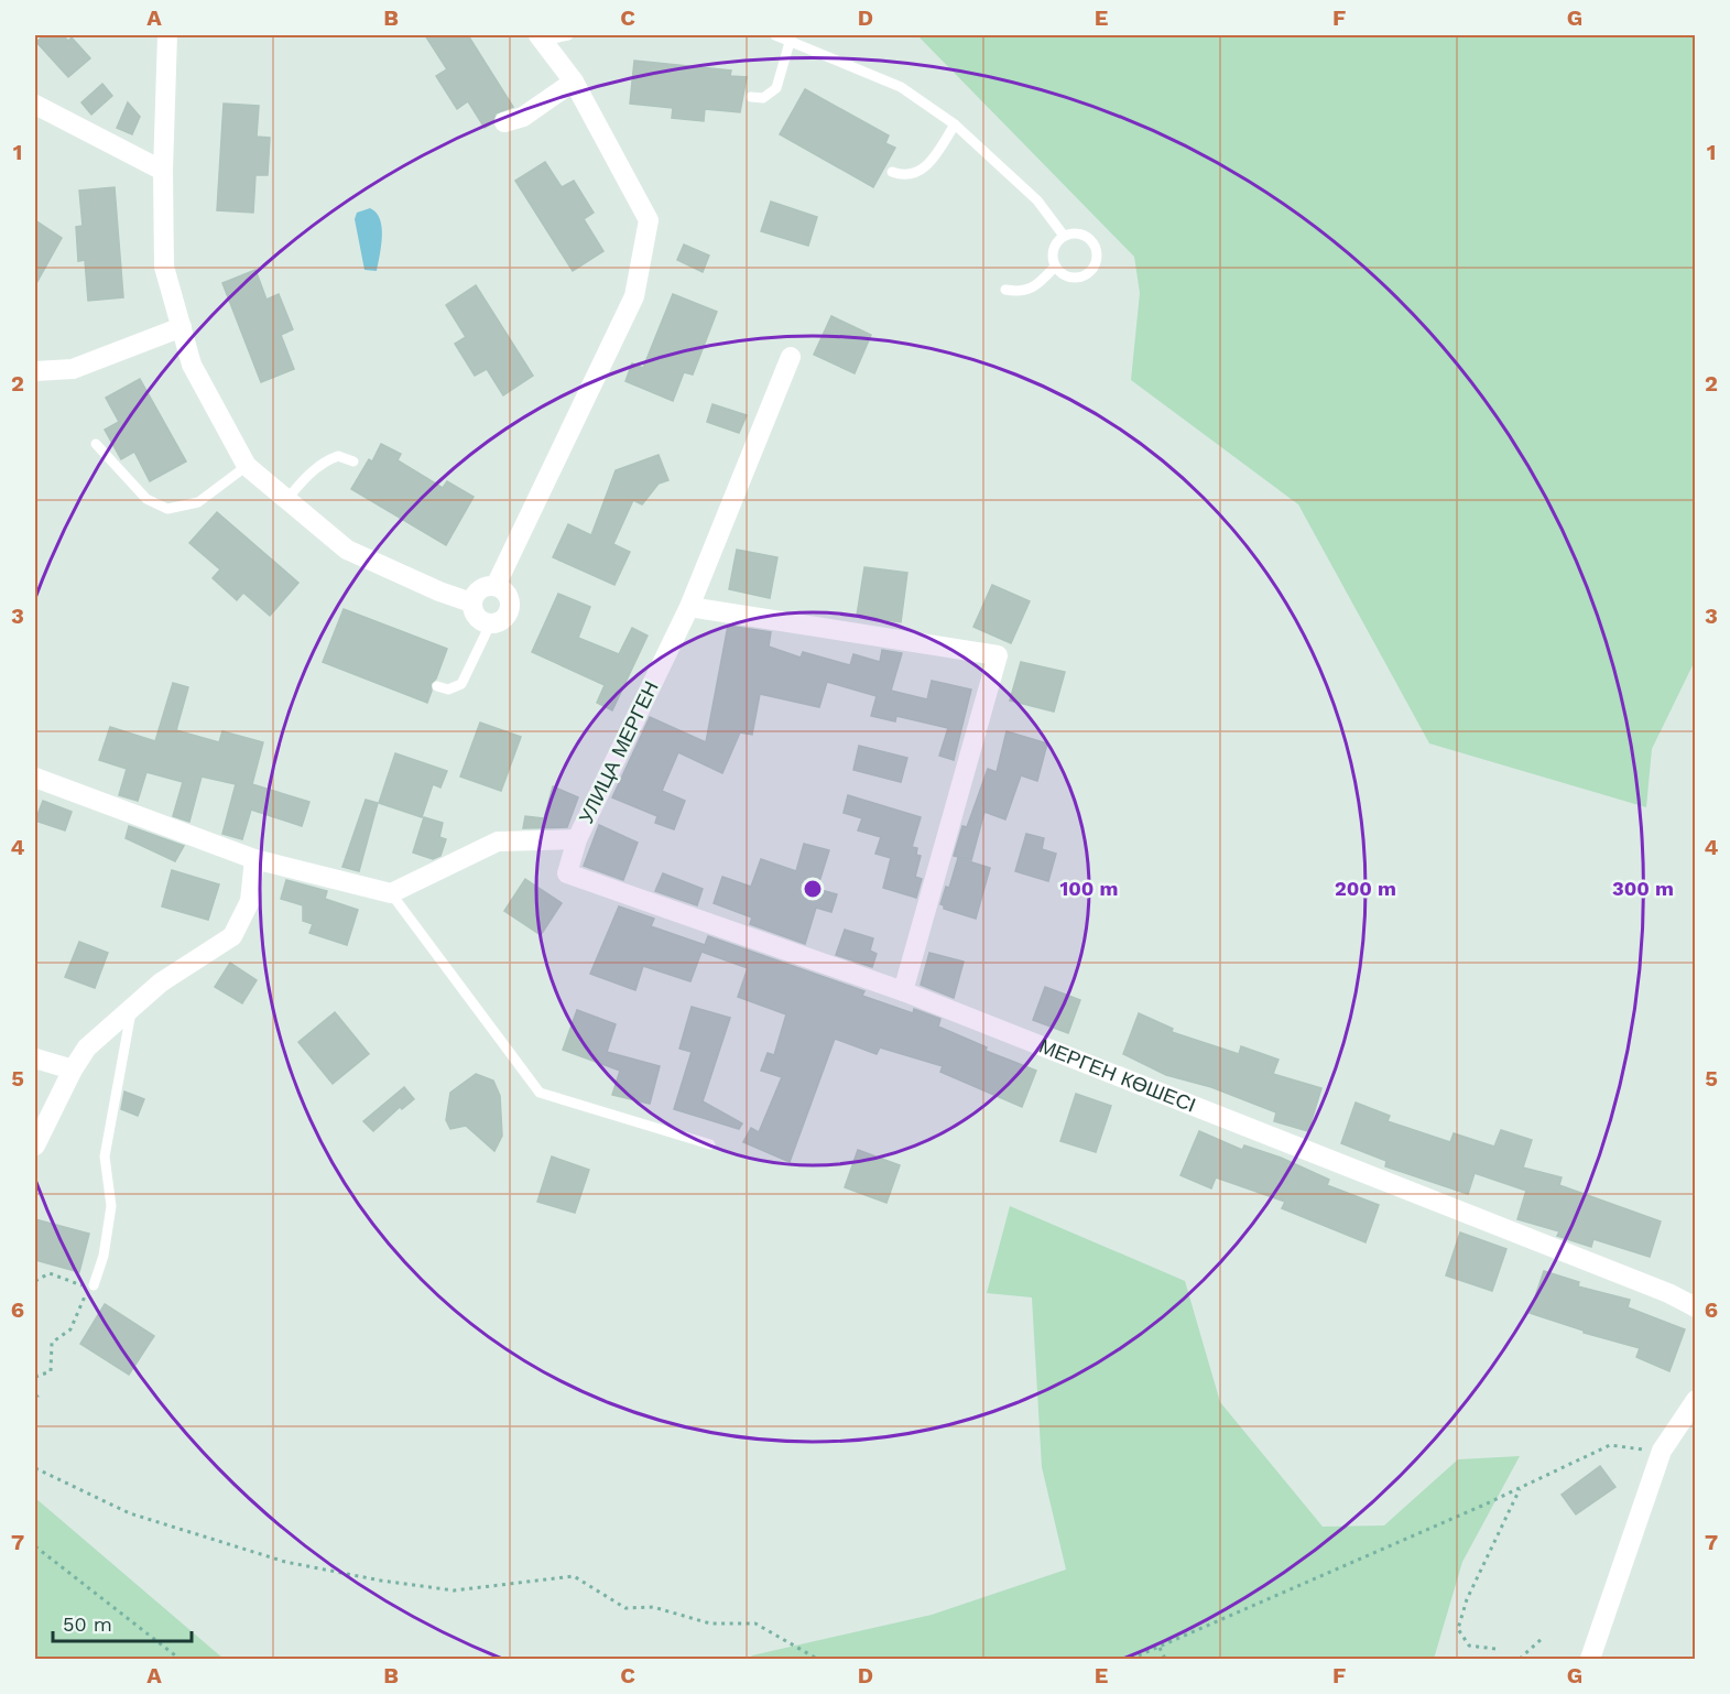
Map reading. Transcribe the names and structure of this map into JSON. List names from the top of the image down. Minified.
{"streets":{"street":["УЛИЦА МЕРГЕН","МЕРГЕН КӨШЕСІ"]},"crossings":[["УЛИЦА МЕРГЕН","МЕРГЕН КӨШЕСІ"]],"scale_bar":"50 m","grid":{"columns":["A","B","C","D","E","F","G"],"rows":["1","2","3","4","5","6","7"]},"rings":["100 m","200 m","300 m"]}
